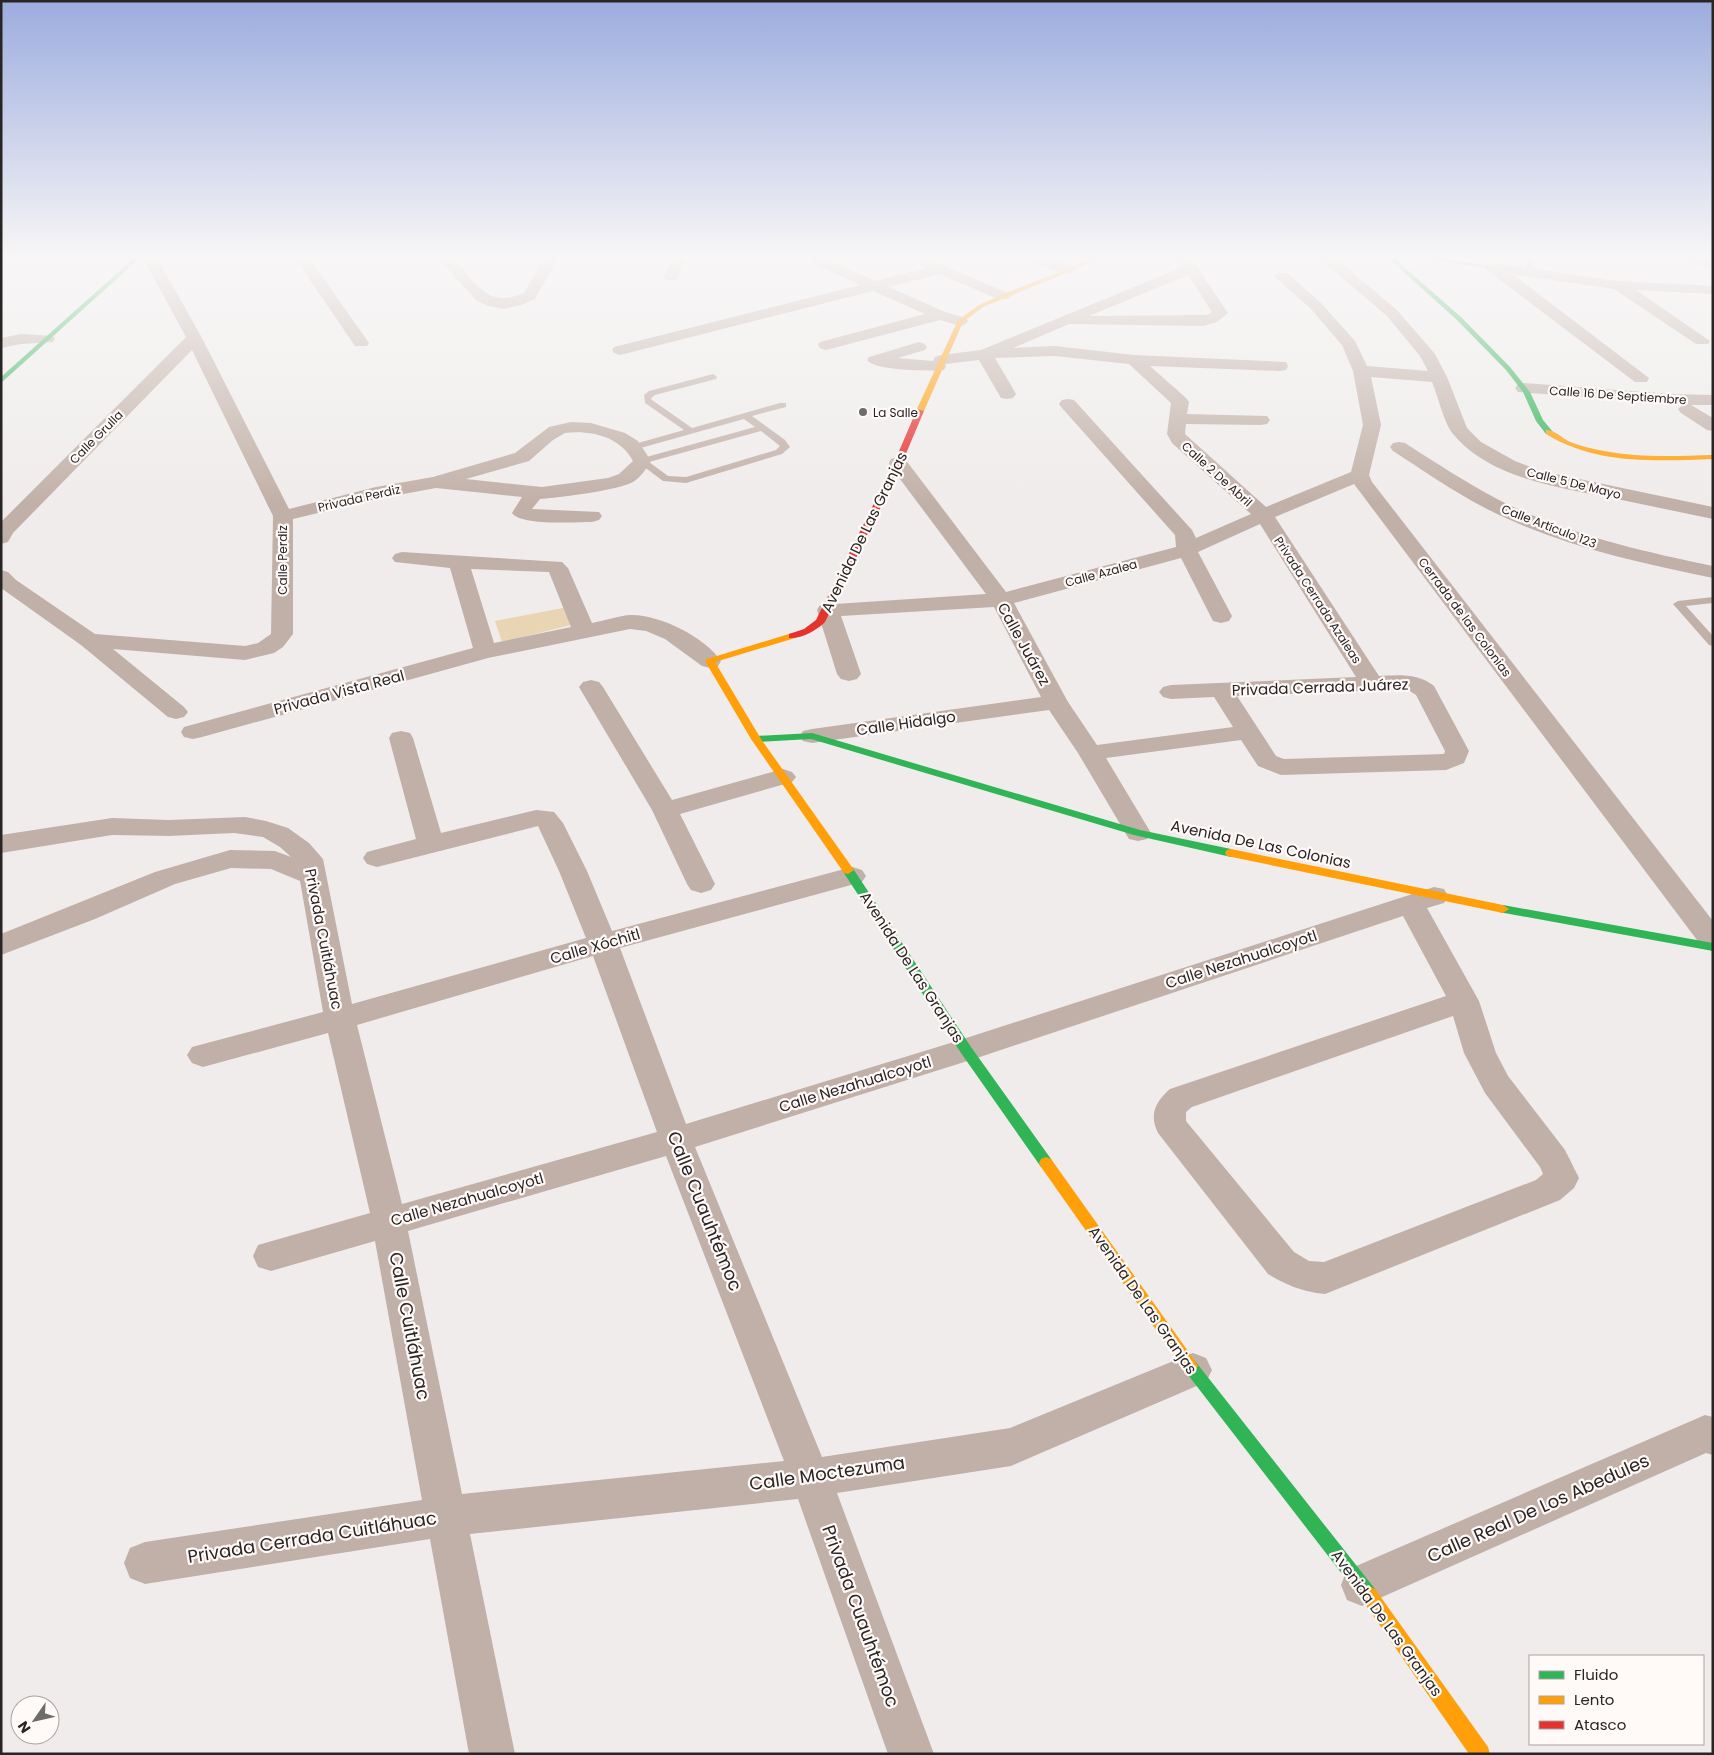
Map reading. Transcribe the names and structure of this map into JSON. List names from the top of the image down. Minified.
{"streets":{"street":["Calle 16 De Septiembre","Calle Grulla","Calle 2 De Abril","Calle 5 De Mayo","Privada Perdiz","Calle Artículo 123","Avenida De Las Granjas","Calle Perdiz","Calle Azalea","Privada Cerrada Azaleas","Cerrada de las Colonias","Calle Juárez","Privada Cerrada Juárez","Privada Vista Real","Calle Hidalgo","Avenida De Las Colonias","Privada Cuitláhuac","Calle Xóchitl","Calle Nezahualcoyotl","Calle Cuauhtémoc","Calle Cuitláhuac","Calle Moctezuma","Calle Real De Los Abedules","Privada Cerrada Cuitláhuac","Privada Cuauhtémoc"]},"crossings":[["Calle 2 De Abril","Calle Azalea"],["Calle 2 De Abril","Privada Cerrada Azaleas"],["Privada Perdiz","Calle Perdiz"],["Avenida De Las Granjas","Calle Azalea"],["Avenida De Las Granjas","Calle Juárez"],["Avenida De Las Granjas","Privada Vista Real"],["Avenida De Las Granjas","Calle Hidalgo"],["Avenida De Las Granjas","Calle Xóchitl"],["Avenida De Las Granjas","Calle Nezahualcoyotl"],["Avenida De Las Granjas","Calle Moctezuma"],["Avenida De Las Granjas","Calle Real De Los Abedules"],["Calle Azalea","Privada Cerrada Azaleas"],["Calle Azalea","Cerrada de las Colonias"],["Calle Azalea","Calle Juárez"],["Privada Cerrada Azaleas","Privada Cerrada Juárez"],["Calle Juárez","Calle Hidalgo"],["Calle Juárez","Avenida De Las Colonias"],["Calle Hidalgo","Avenida De Las Colonias"],["Avenida De Las Colonias","Calle Nezahualcoyotl"],["Privada Cuitláhuac","Calle Xóchitl"],["Privada Cuitláhuac","Calle Cuitláhuac"],["Calle Xóchitl","Calle Cuauhtémoc"],["Calle Xóchitl","Calle Cuitláhuac"],["Calle Nezahualcoyotl","Calle Cuauhtémoc"],["Calle Nezahualcoyotl","Calle Cuitláhuac"],["Calle Cuauhtémoc","Calle Moctezuma"],["Calle Cuauhtémoc","Privada Cuauhtémoc"],["Calle Cuitláhuac","Calle Moctezuma"],["Calle Cuitláhuac","Privada Cerrada Cuitláhuac"],["Calle Moctezuma","Privada Cerrada Cuitláhuac"],["Calle Moctezuma","Privada Cuauhtémoc"]],"places":["La Salle"],"legend":["Fluido","Lento","Atasco"],"north":"bottom left"}
